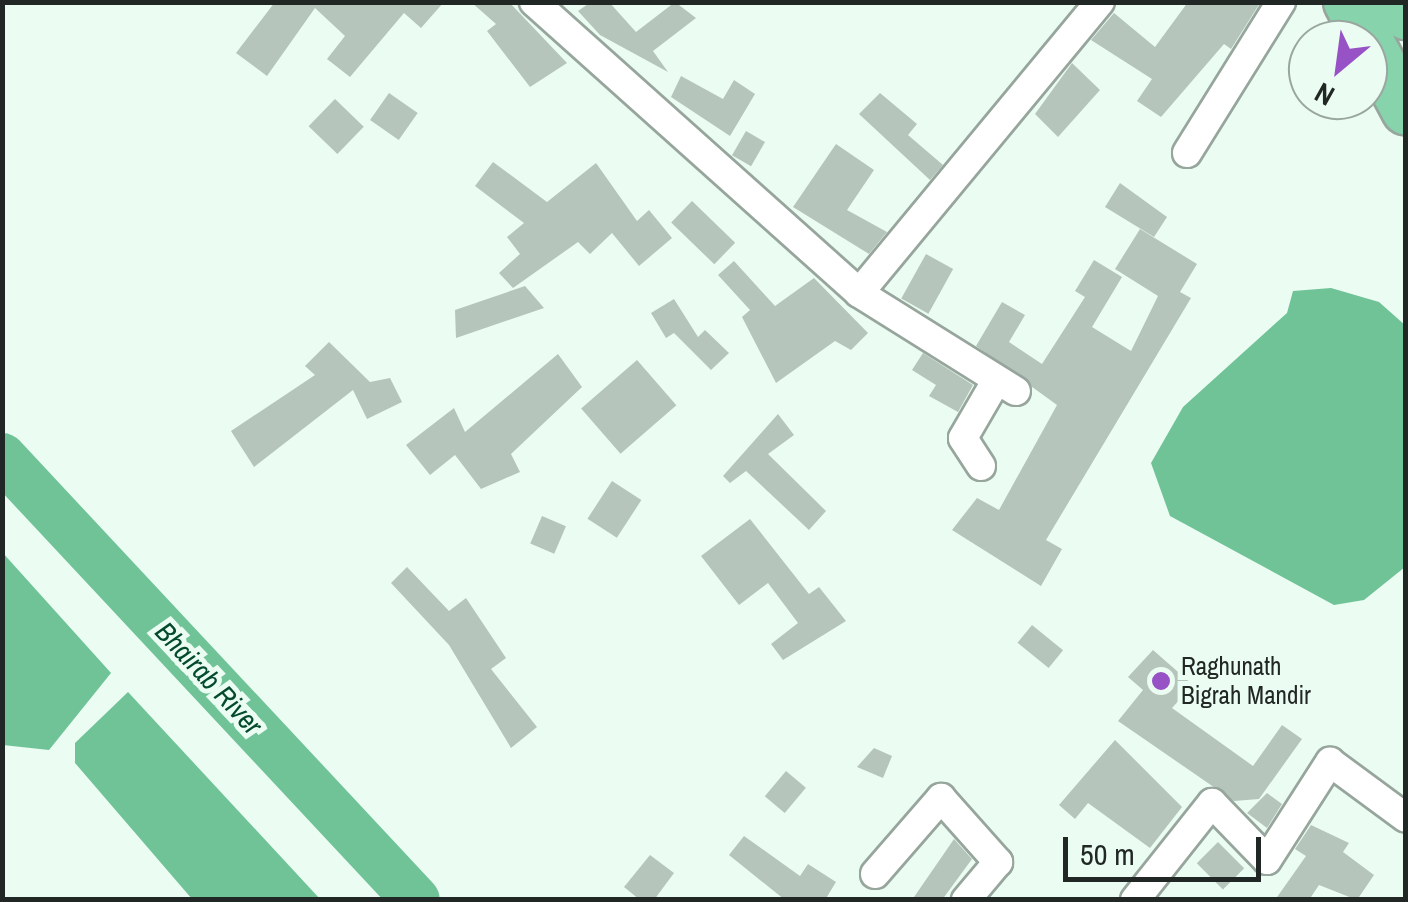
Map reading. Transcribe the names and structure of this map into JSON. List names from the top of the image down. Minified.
{"water":["Bhairab River"],"places":["Raghunath Bigrah Mandir"],"scale_bar":"50 m","north":"bottom left"}
